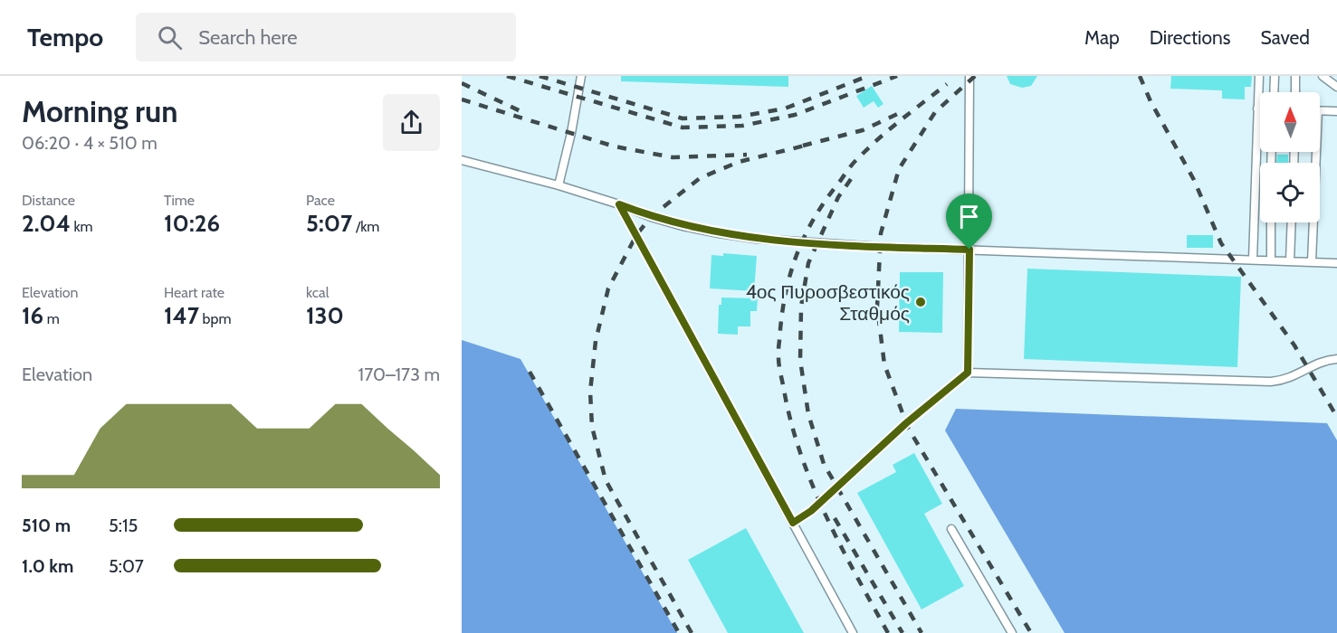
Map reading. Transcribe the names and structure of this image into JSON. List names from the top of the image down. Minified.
{"places":["4ος Πυροσβεστικός Σταθμός"],"north":"top","page":{"header":"Tempo","search":"Search here","nav":["Map","Directions","Saved"],"heading":["Morning run","06:20 · 4 × 510 m"],"stats":[["Distance","2.04 km"],["Time","10:26"],["Pace","5:07 /km"],["Elevation","16 m"],["Heart rate","147 bpm"],["kcal","130"]],"chart":["Elevation","170–173 m"],"list":[{"name":"510 m","note":"5:15"},{"name":"1.0 km","note":"5:07"}]}}
